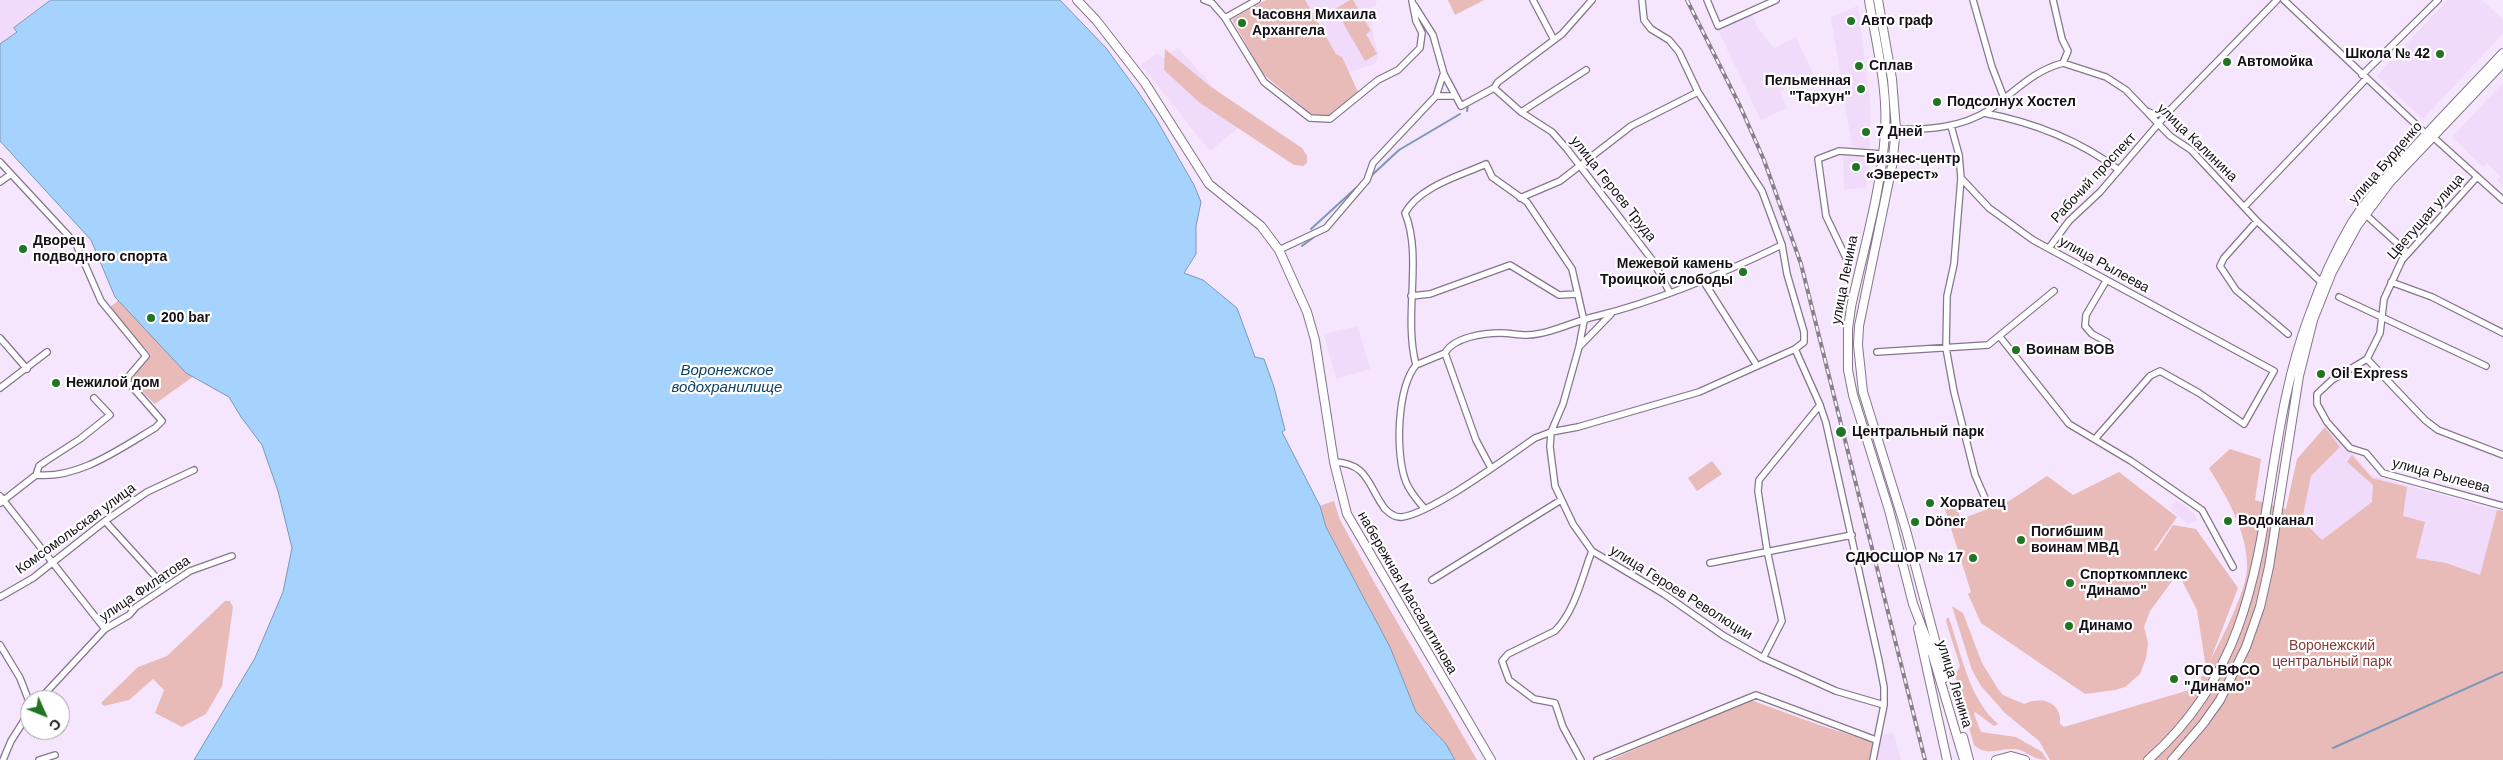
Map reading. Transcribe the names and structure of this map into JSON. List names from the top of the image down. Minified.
{"streets":{"main road":["улица Бурденко","улица Ленина","набережная Массалитинова"],"street":["улица Калинина","Рабочий проспект","улица Героев Труда","Цветущая улица","улица Рылеева","Комсомольская улица","улица Филатова","улица Героев Революции"]},"crossings":[["улица Калинина","улица Бурденко"],["улица Калинина","Рабочий проспект"],["Рабочий проспект","улица Рылеева"],["Цветущая улица","улица Рылеева"]],"water":["Воронежское водохранилище"],"parks":["Воронежский центральный парк"],"places":["Авто граф","Часовня Михаила Архангела","Школа № 42","Автомойка","Сплав","Пельменная \"Тархун\"","Подсолнух Хостел","7 Дней","Бизнес-центр «Эверест»","Дворец подводного спорта","Межевой камень Троицкой слободы","200 bar","Воинам ВОВ","Oil Express","Нежилой дом","Центральный парк","Хорватец","Водоканал","Döner","Погибшим воинам МВД","СДЮСШОР № 17","Спорткомплекс \"Динамо\"","Динамо","ОГО ВФСО \"Динамо\""],"north":"bottom right"}
